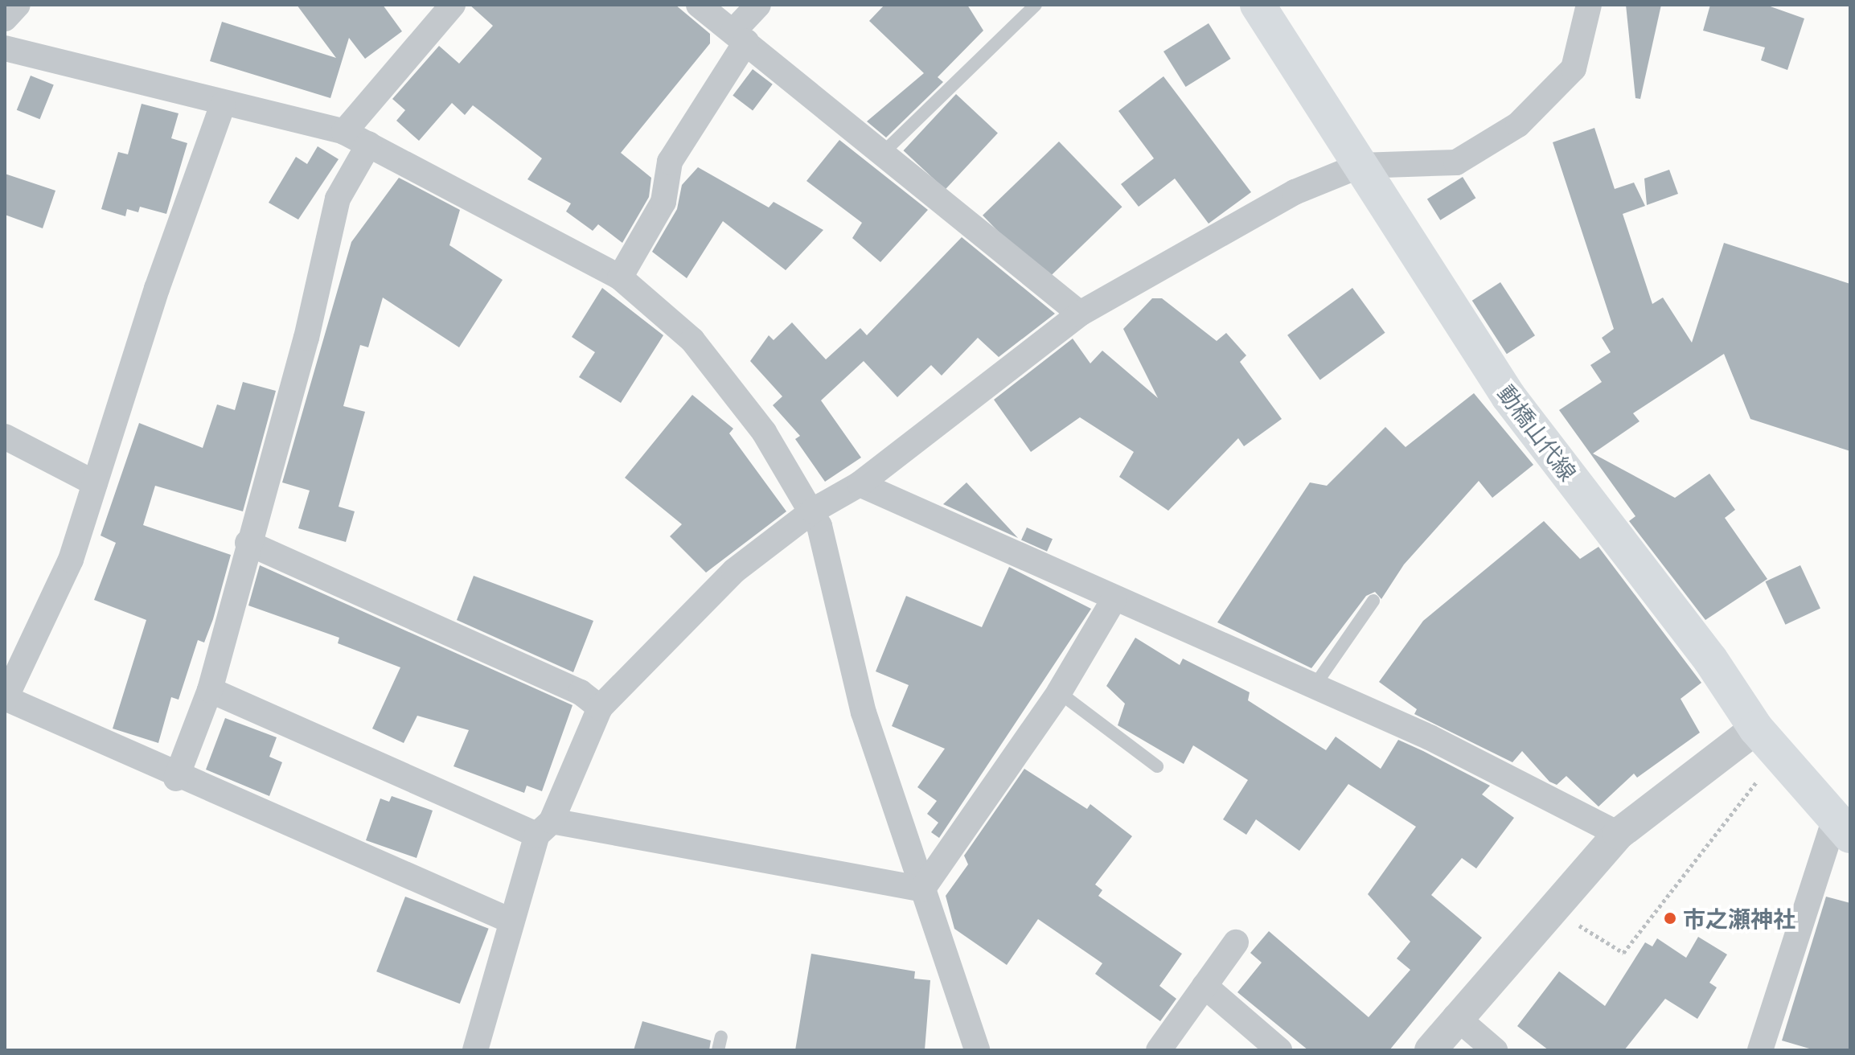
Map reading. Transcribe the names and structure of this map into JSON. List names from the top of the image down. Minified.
{"streets":{"main road":["動橋山代線"]},"places":["市之瀬神社"]}
